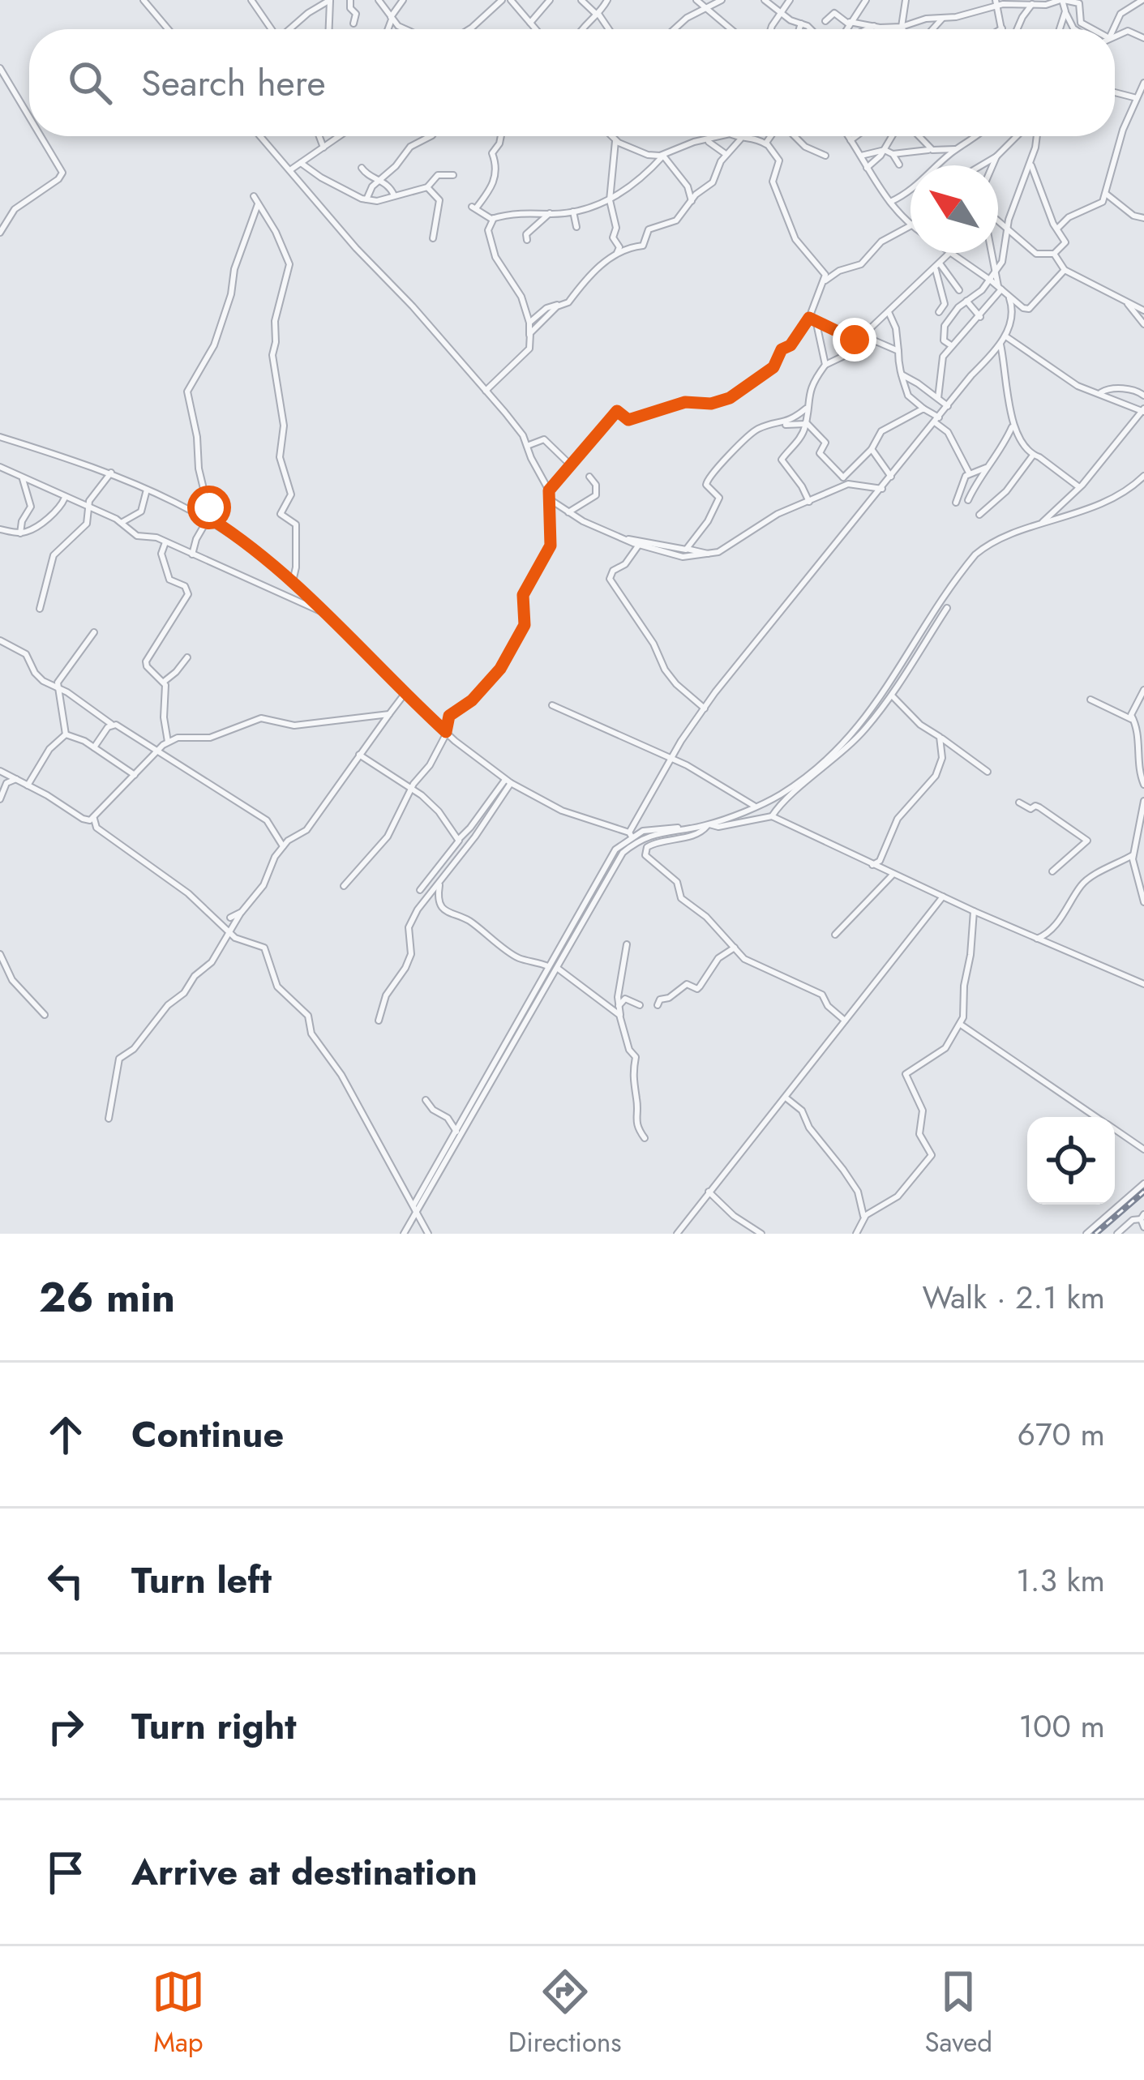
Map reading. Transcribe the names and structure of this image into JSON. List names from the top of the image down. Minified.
{"north":"top left","page":{"search":"Search here","heading":["26 min","Walk · 2.1 km"],"list":[["Continue","670 m"],["Turn left","1.3 km"],["Turn right","100 m"],"Arrive at destination"],"nav":["Map","Directions","Saved"]}}
